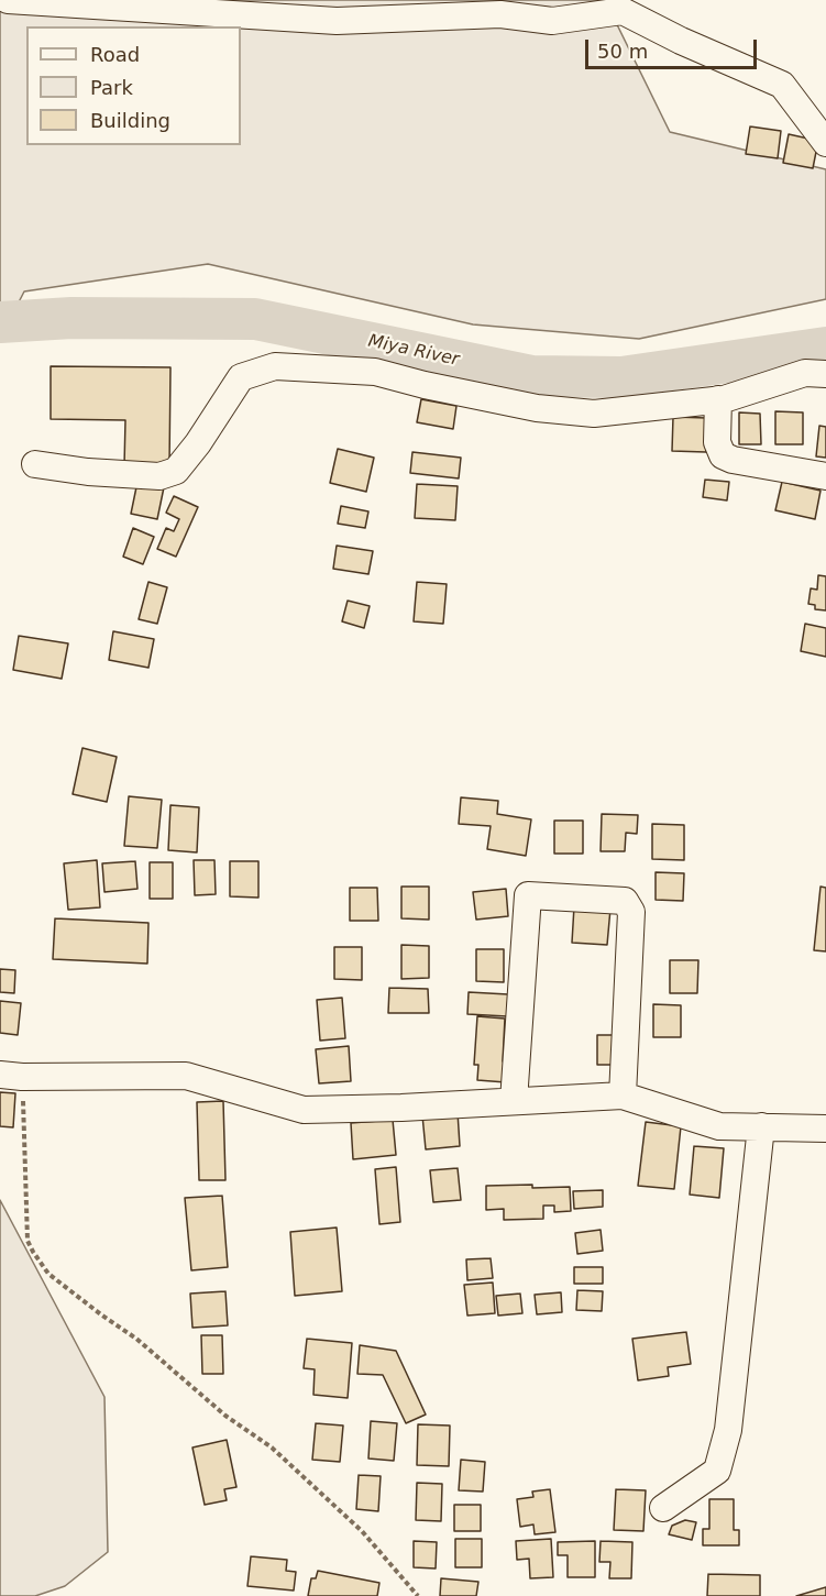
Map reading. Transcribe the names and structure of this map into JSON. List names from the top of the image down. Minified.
{"water":["Miya River"],"legend":["Road","Park","Building"],"scale_bar":"50 m"}
